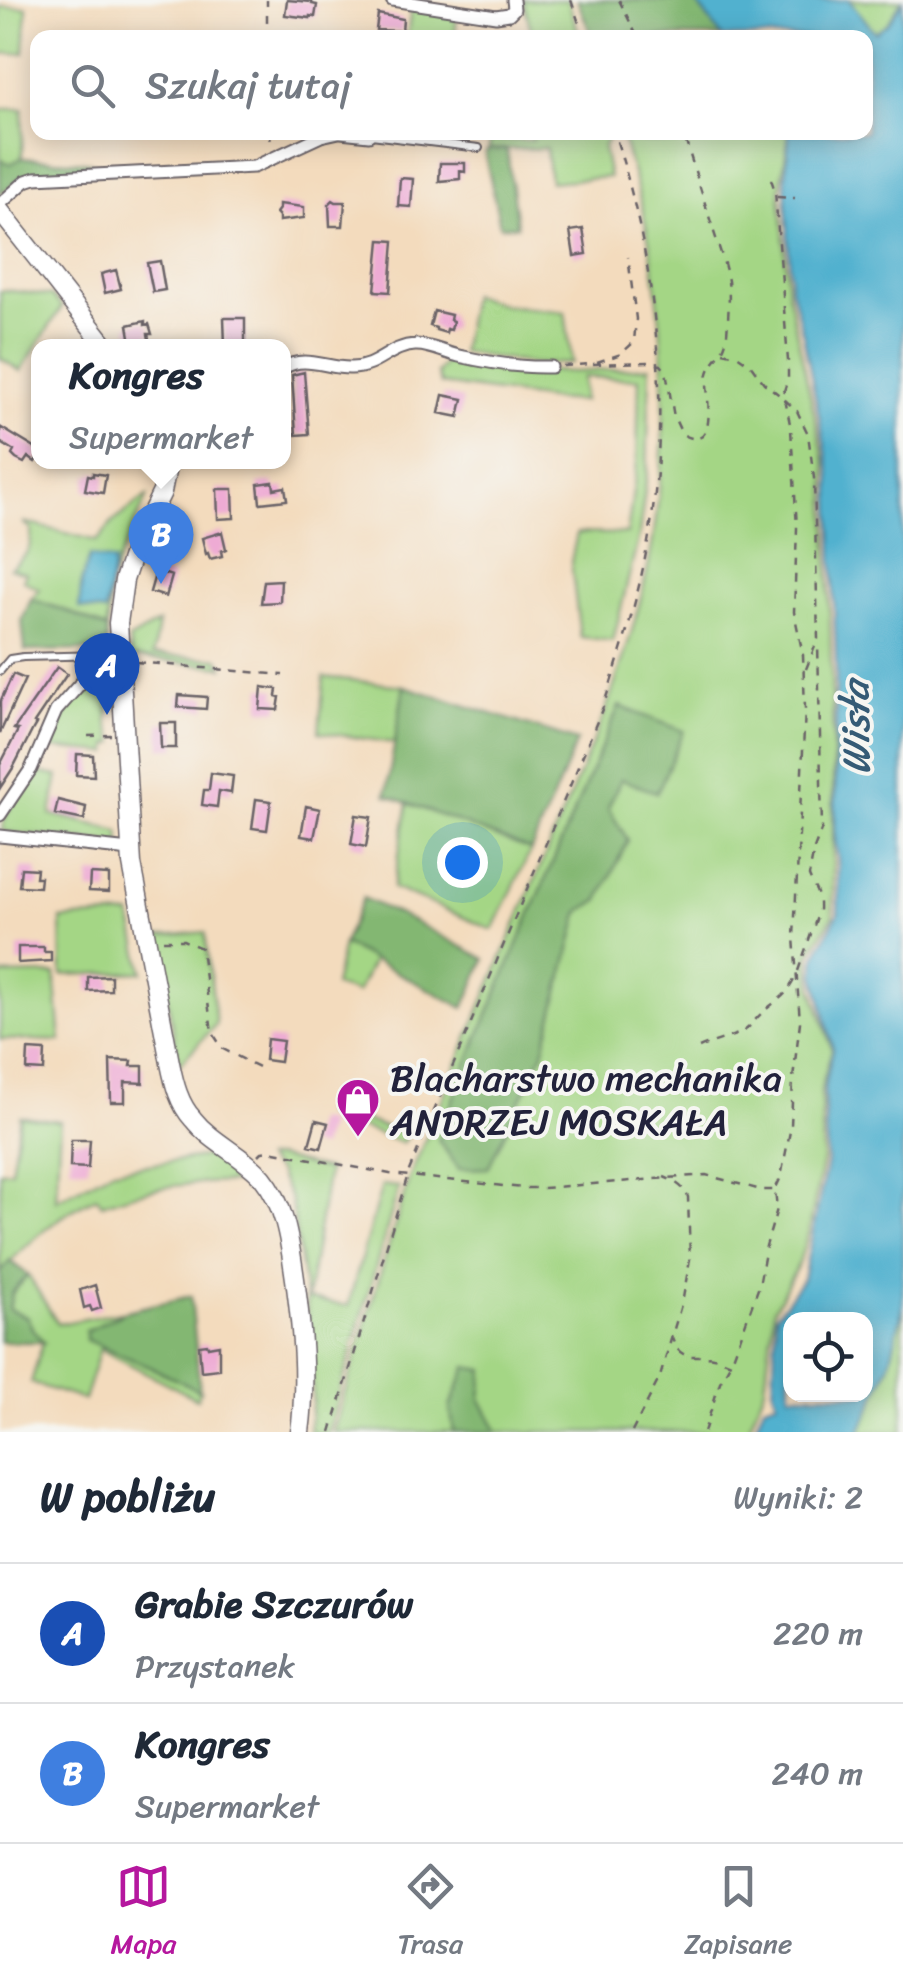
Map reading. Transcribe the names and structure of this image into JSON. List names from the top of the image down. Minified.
{"water":["Wisła"],"places":{"shop":["Blacharstwo mechanika ANDRZEJ MOSKAŁA"]},"page":{"search":"Szukaj tutaj","popup":["Kongres","Supermarket"],"pins":["B","A"],"heading":["W pobliżu","Wyniki: 2"],"list":[{"mark":"A","name":"Grabie Szczurów","note":"Przystanek","value":"220 m"},{"mark":"B","name":"Kongres","note":"Supermarket","value":"240 m"}],"nav":["Mapa","Trasa","Zapisane"]}}
